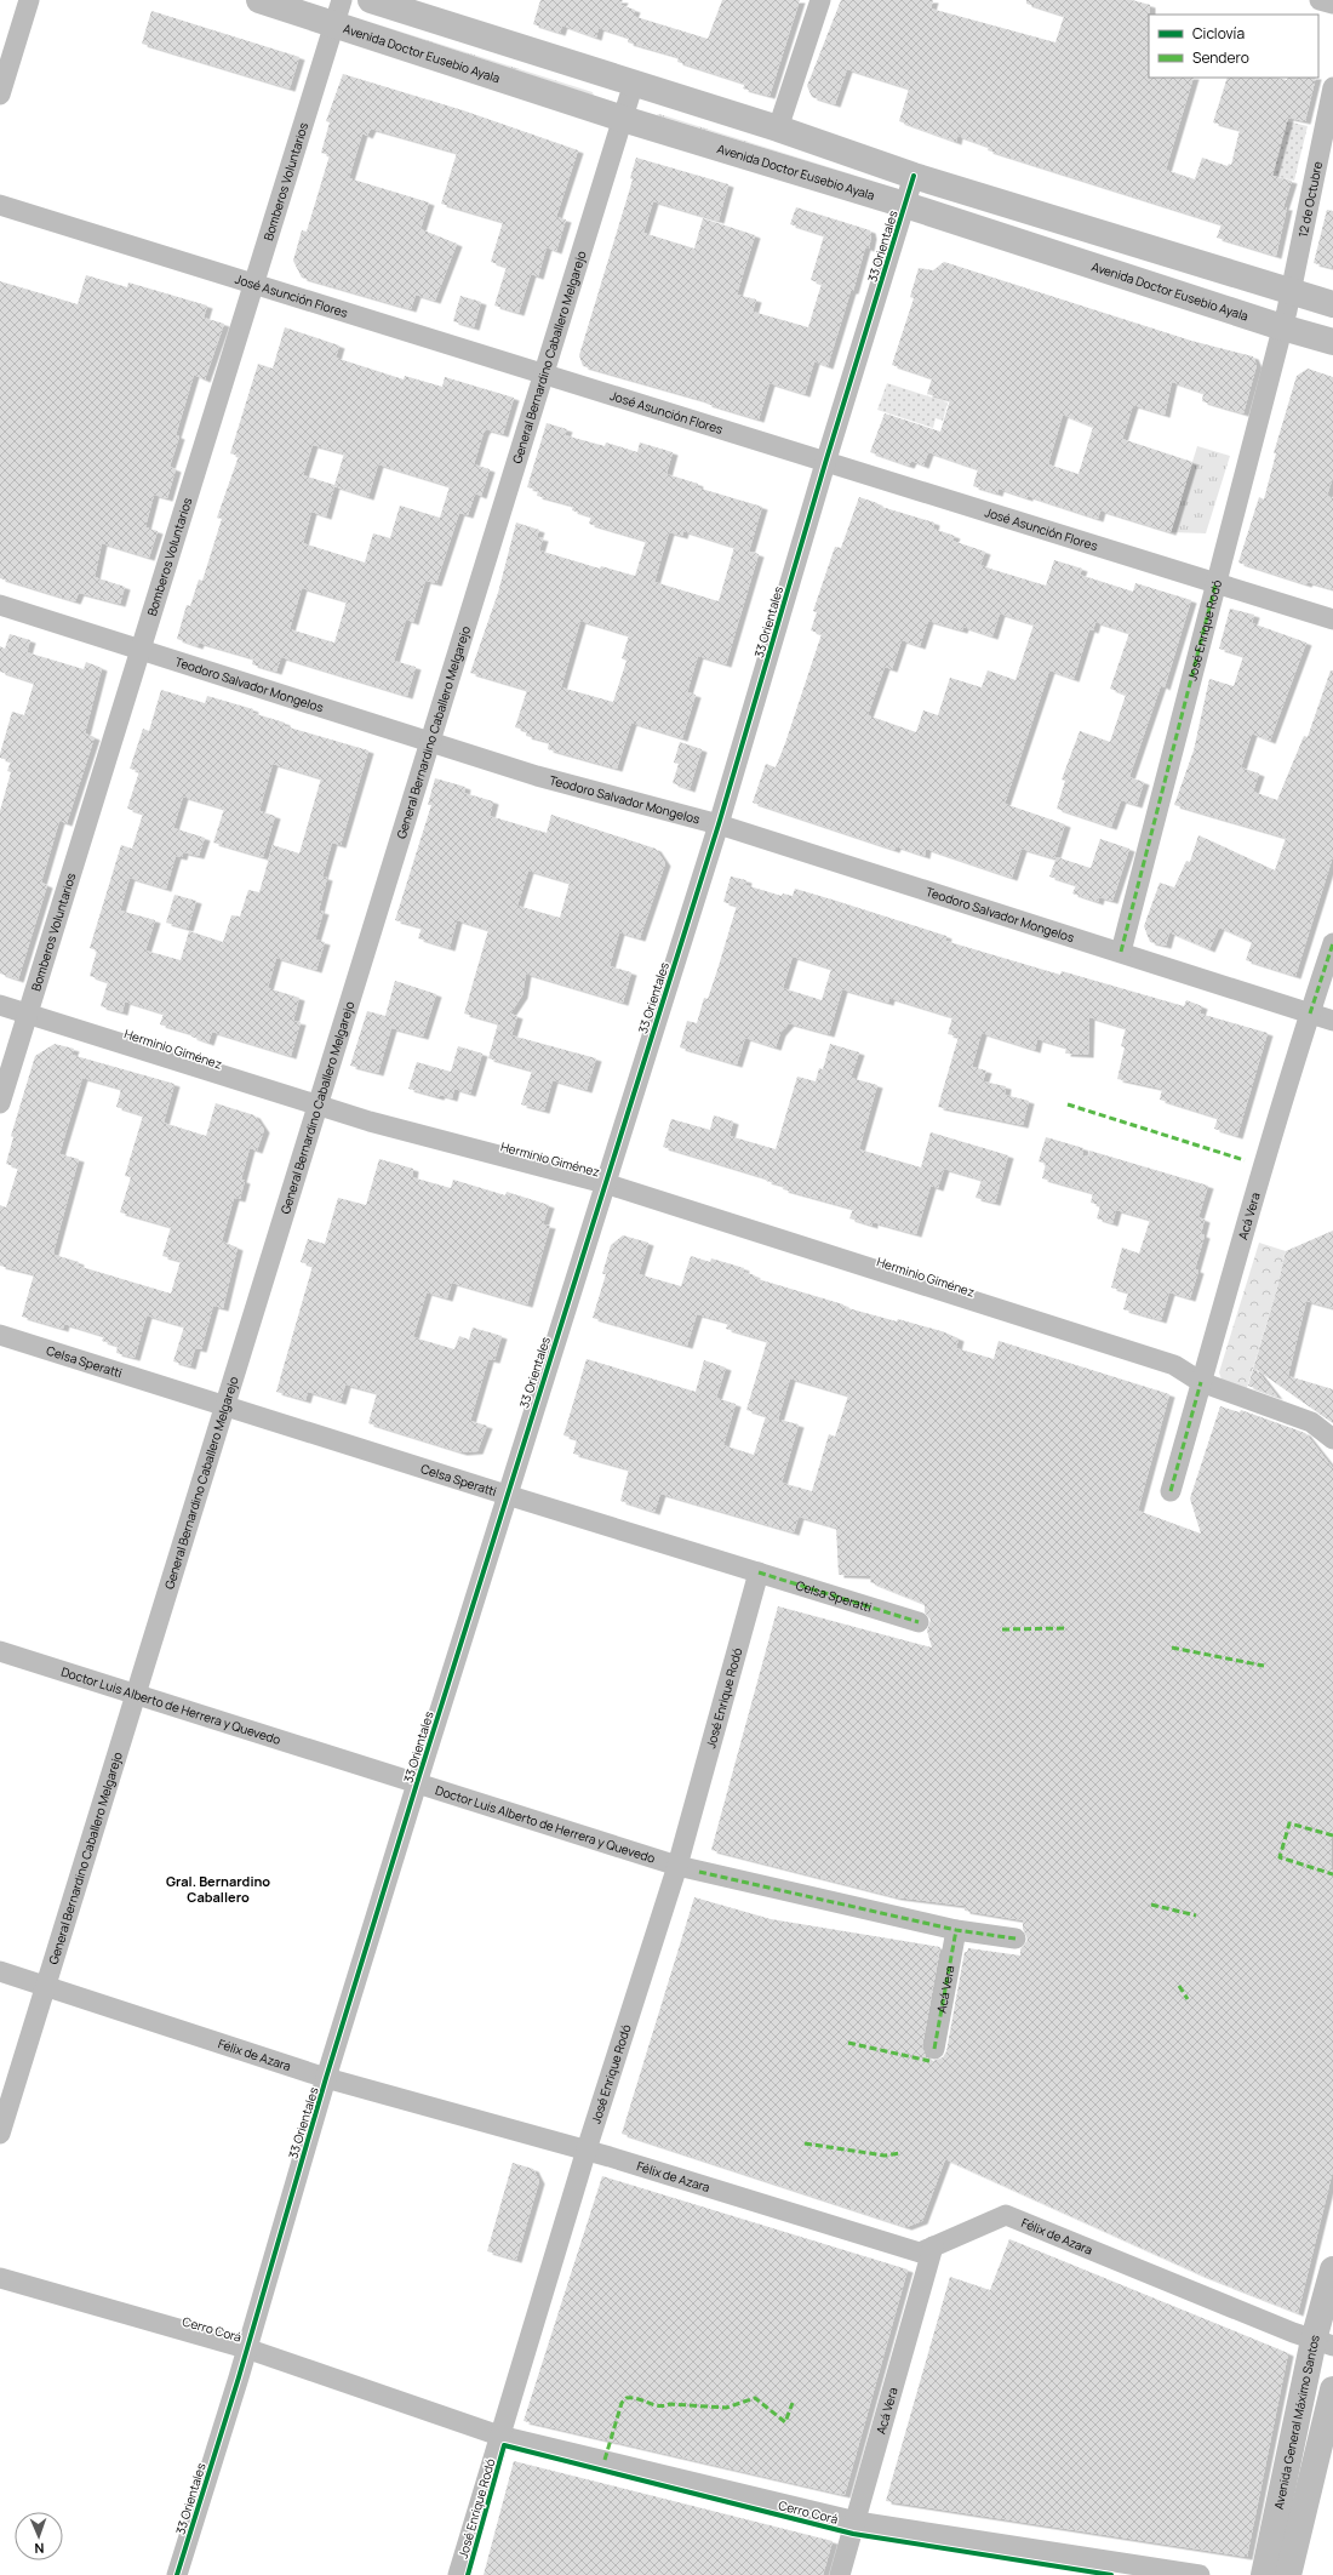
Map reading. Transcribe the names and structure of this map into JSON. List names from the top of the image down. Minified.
{"streets":{"main road":["Avenida Doctor Eusebio Ayala","Avenida General Máximo Santos"],"street":["Bomberos Voluntarios","12 de Octubre","33 Orientales","José Asunción Flores","General Bernardino Caballero Melgarejo","José Enrique Rodó","Teodoro Salvador Mongelos","Herminio Giménez","Acá Vera","Celsa Speratti","Doctor Luis Alberto de Herrera y Quevedo","Félix de Azara","Cerro Corá"]},"crossings":[["Avenida Doctor Eusebio Ayala","Bomberos Voluntarios"],["Avenida Doctor Eusebio Ayala","12 de Octubre"],["Avenida Doctor Eusebio Ayala","33 Orientales"],["Avenida Doctor Eusebio Ayala","General Bernardino Caballero Melgarejo"],["Avenida Doctor Eusebio Ayala","José Enrique Rodó"],["Bomberos Voluntarios","José Asunción Flores"],["Bomberos Voluntarios","Teodoro Salvador Mongelos"],["Bomberos Voluntarios","Herminio Giménez"],["12 de Octubre","José Enrique Rodó"],["33 Orientales","José Asunción Flores"],["33 Orientales","Teodoro Salvador Mongelos"],["33 Orientales","Herminio Giménez"],["33 Orientales","Celsa Speratti"],["33 Orientales","Doctor Luis Alberto de Herrera y Quevedo"],["33 Orientales","Félix de Azara"],["33 Orientales","Cerro Corá"],["José Asunción Flores","General Bernardino Caballero Melgarejo"],["José Asunción Flores","José Enrique Rodó"],["General Bernardino Caballero Melgarejo","Teodoro Salvador Mongelos"],["General Bernardino Caballero Melgarejo","Herminio Giménez"],["General Bernardino Caballero Melgarejo","Celsa Speratti"],["General Bernardino Caballero Melgarejo","Doctor Luis Alberto de Herrera y Quevedo"],["General Bernardino Caballero Melgarejo","Félix de Azara"],["José Enrique Rodó","Teodoro Salvador Mongelos"],["José Enrique Rodó","Celsa Speratti"],["José Enrique Rodó","Doctor Luis Alberto de Herrera y Quevedo"],["José Enrique Rodó","Félix de Azara"],["José Enrique Rodó","Cerro Corá"],["Teodoro Salvador Mongelos","Acá Vera"],["Herminio Giménez","Acá Vera"],["Acá Vera","Doctor Luis Alberto de Herrera y Quevedo"],["Acá Vera","Félix de Azara"],["Acá Vera","Cerro Corá"],["Félix de Azara","Avenida General Máximo Santos"]],"districts":["Gral. Bernardino Caballero"],"legend":["Ciclovía","Sendero"],"north":"bottom"}
